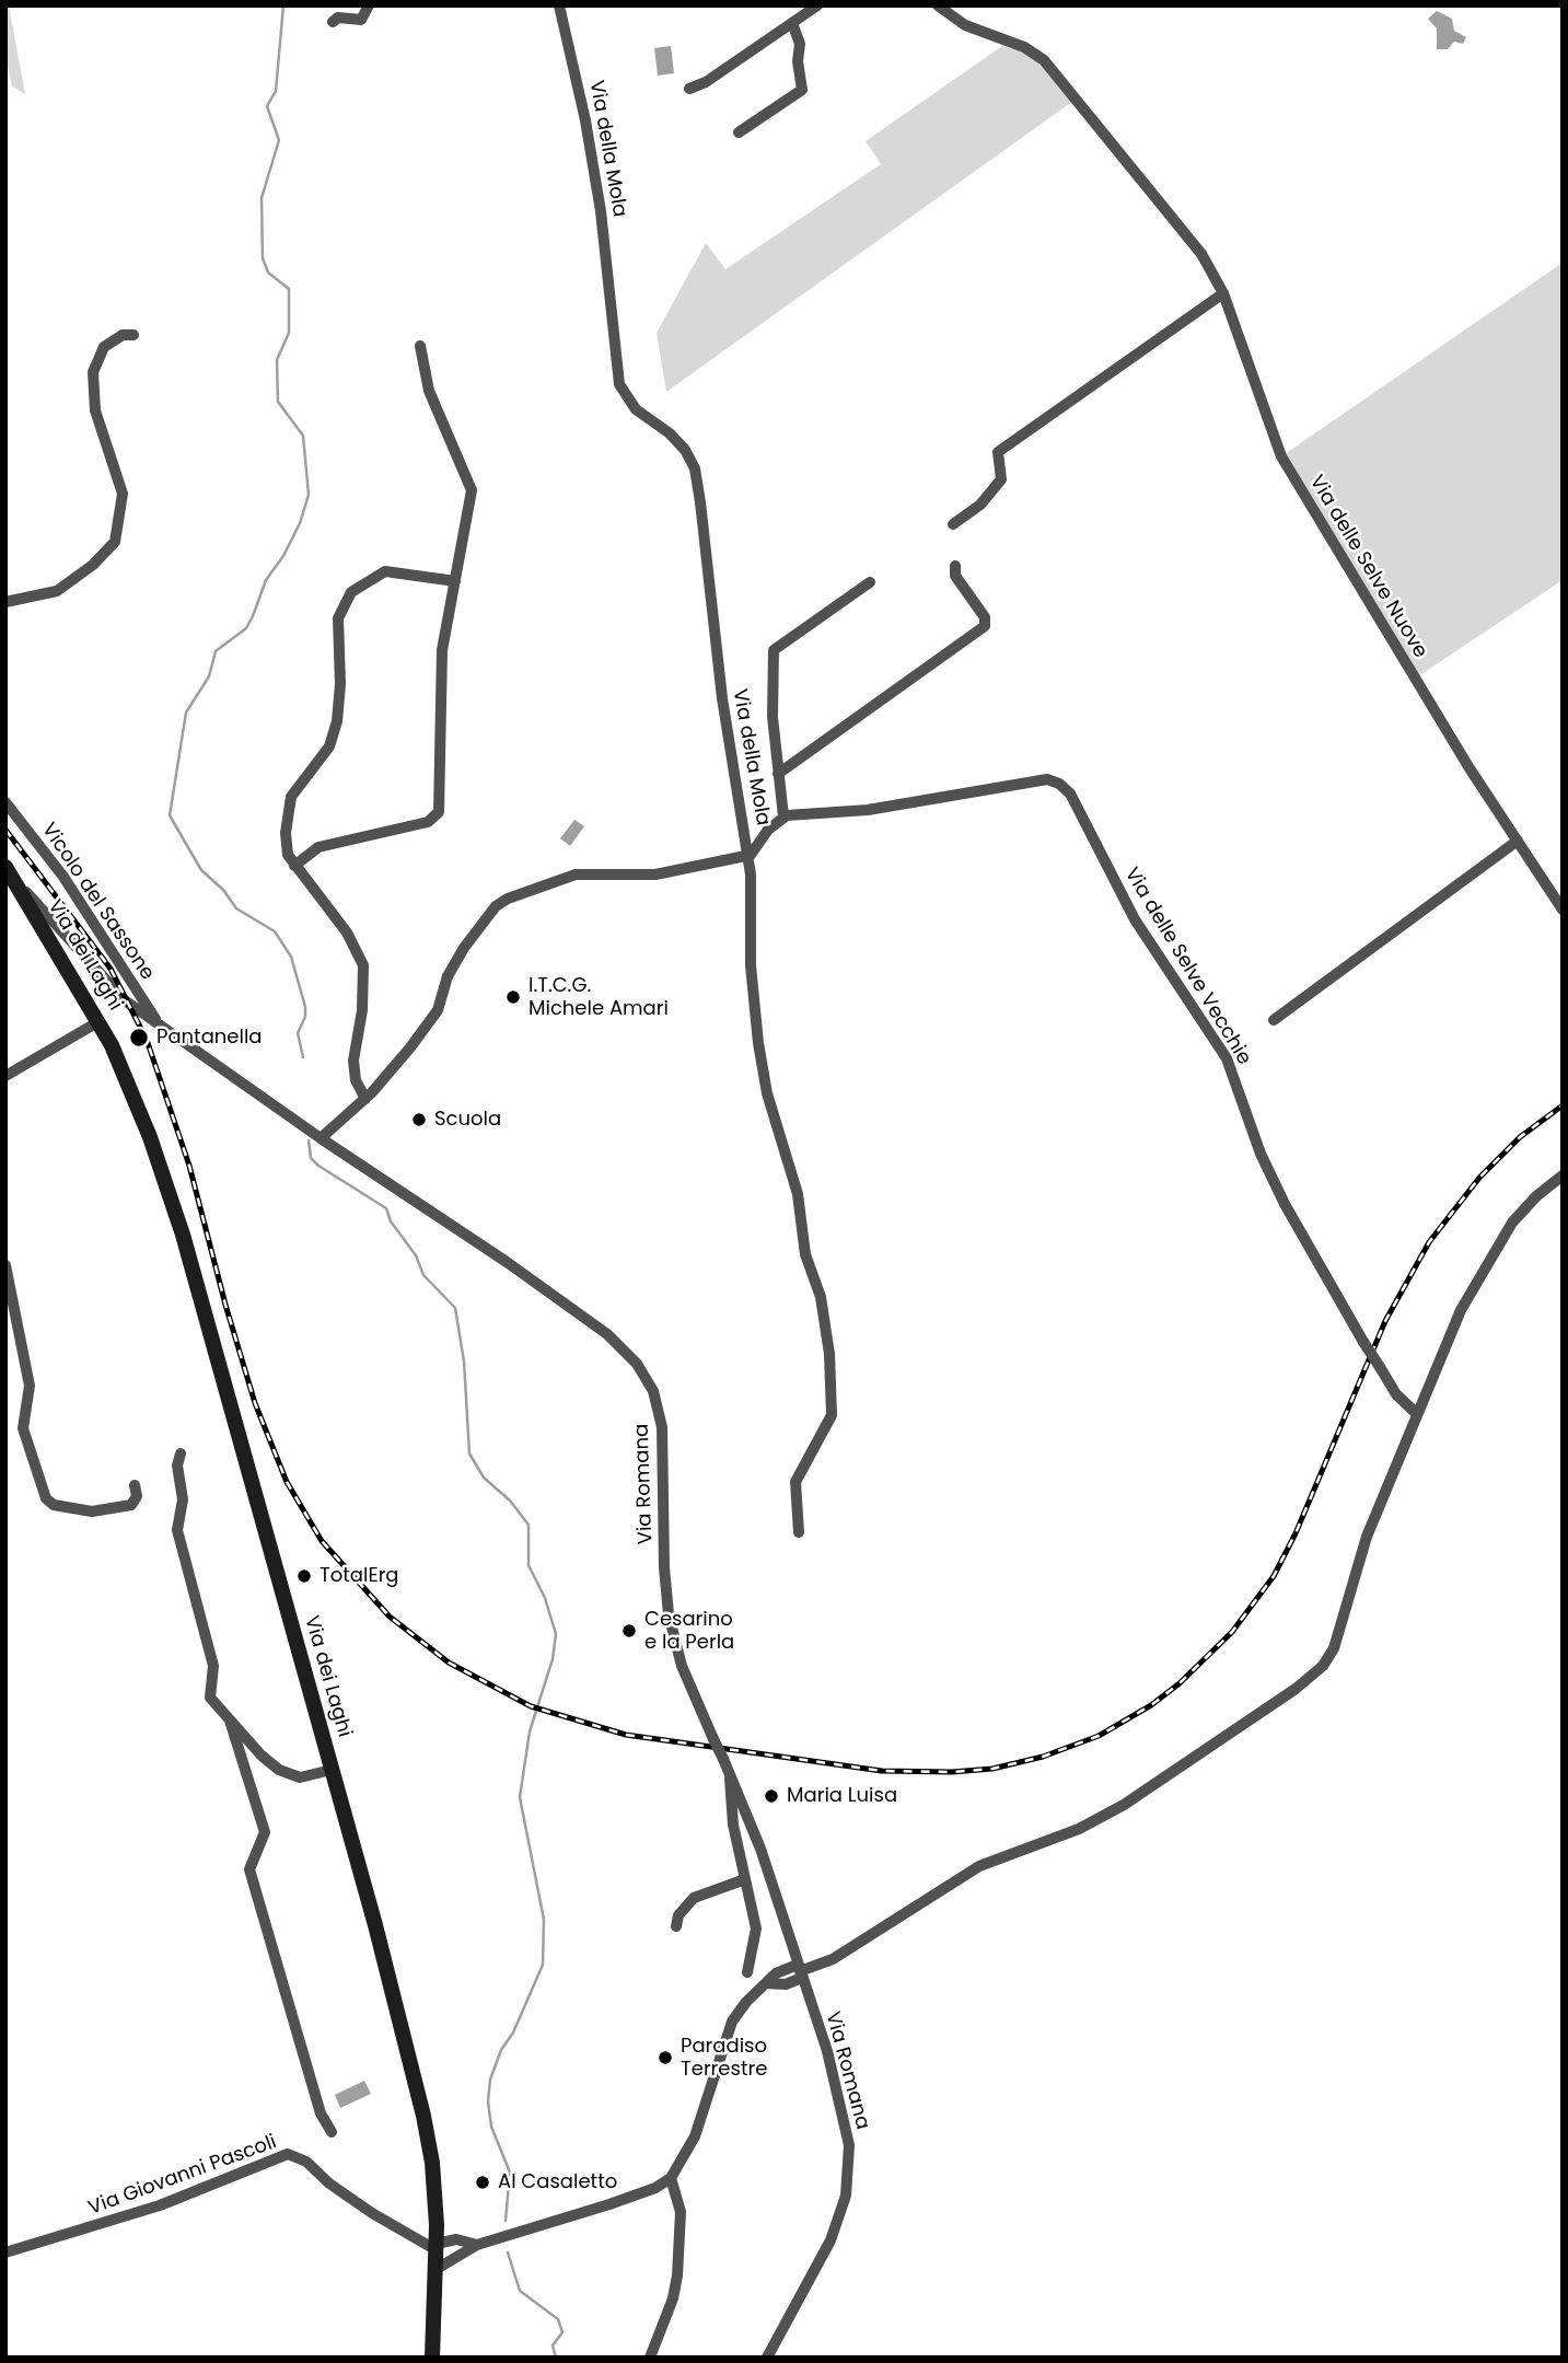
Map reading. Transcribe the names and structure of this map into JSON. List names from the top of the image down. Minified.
{"streets":{"main road":["Via dei Laghi"],"street":["Via della Mola","Via delle Selve Nuove","Vicolo del Sassone","Via delle Selve Vecchie","Via Romana","Via Giovanni Pascoli"]},"crossings":[["Vicolo del Sassone","Via Romana"],["Via dei Laghi","Via Romana"],["Via dei Laghi","Via Giovanni Pascoli"]],"places":["I.T.C.G. Michele Amari","Pantanella","Scuola","TotalErg","Cesarino e la Perla","Maria Luisa","Paradiso Terrestre","Al Casaletto"]}
